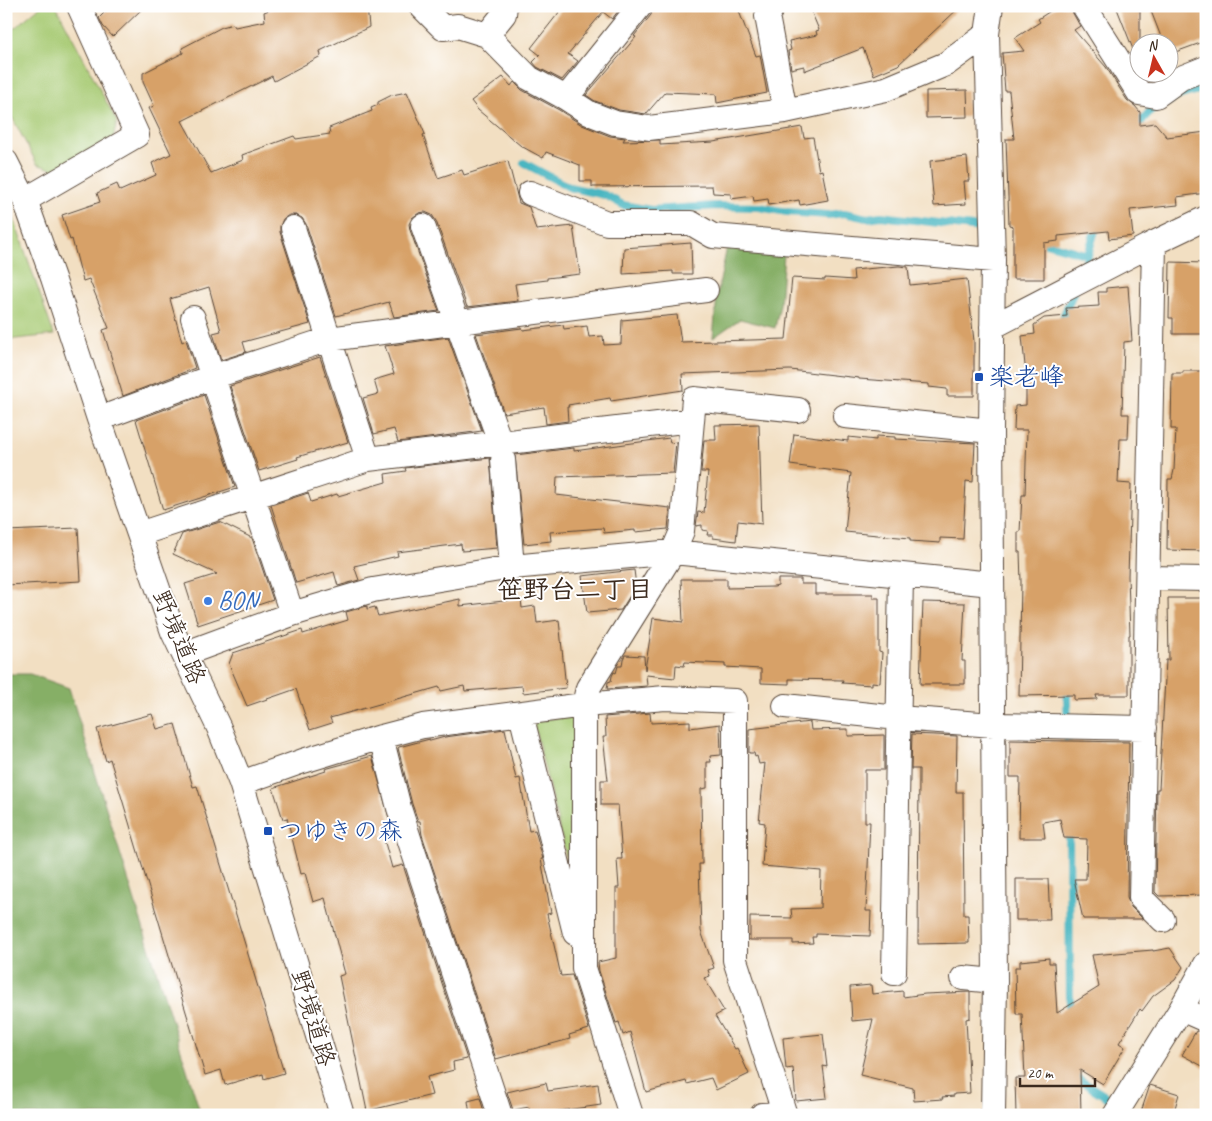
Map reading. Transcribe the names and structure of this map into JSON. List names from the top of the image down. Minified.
{"streets":{"street":["野境道路"]},"districts":["笹野台二丁目"],"places":{"transit":["楽老峰","つゆきの森"],"other":["BON"]},"scale_bar":"20 m","north":"top"}
